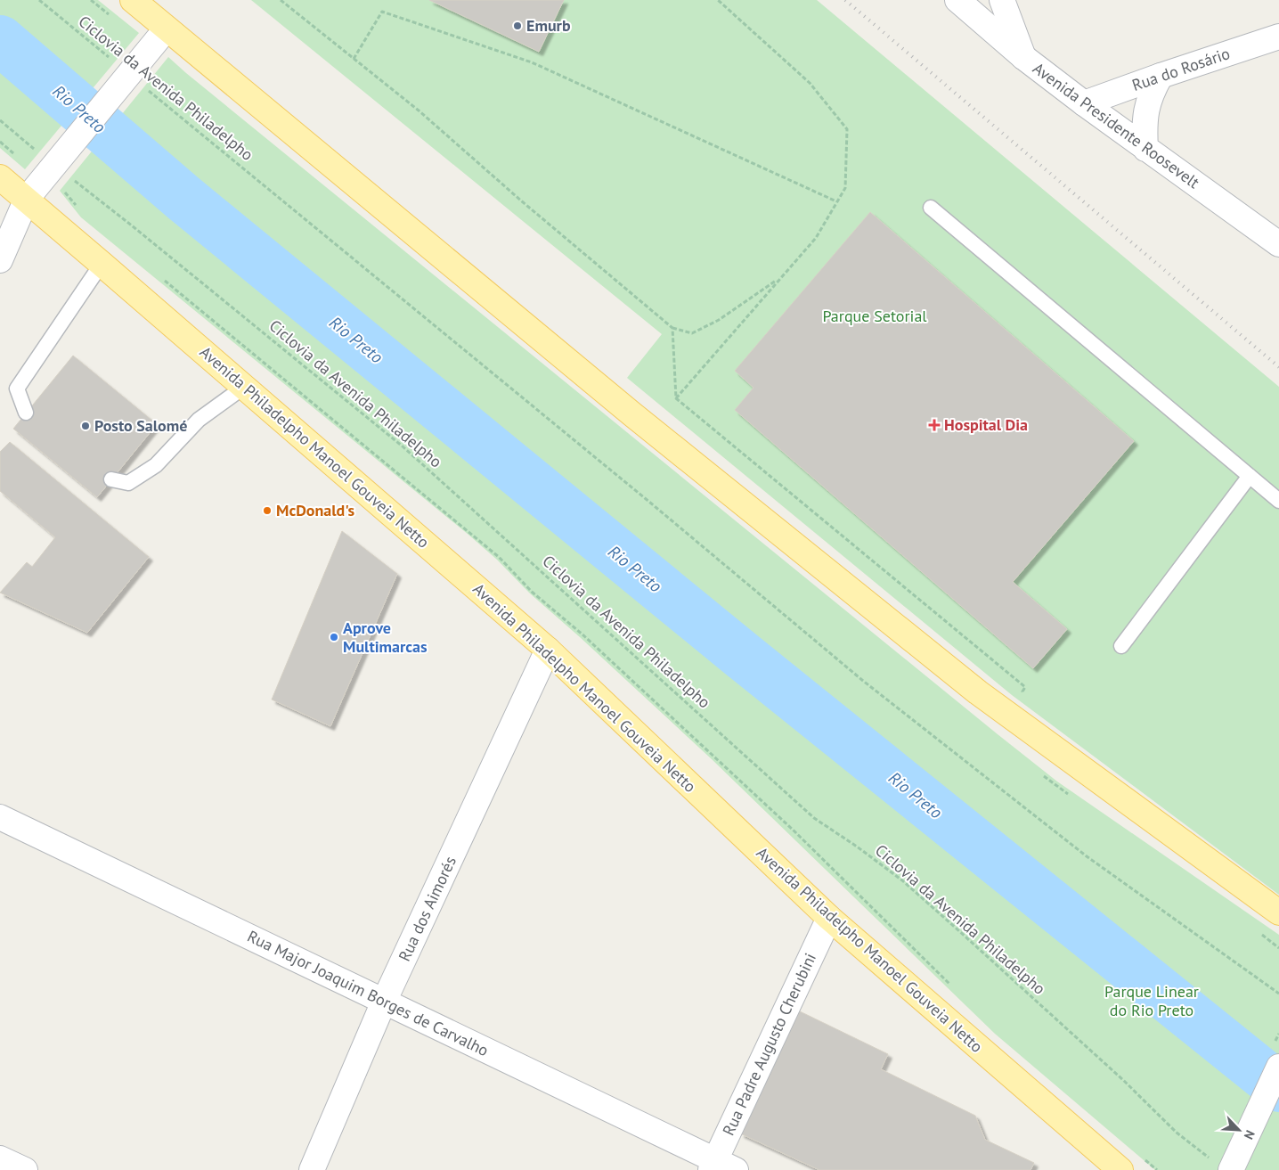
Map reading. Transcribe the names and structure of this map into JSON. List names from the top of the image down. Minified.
{"streets":{"main road":["Avenida Philadelpho Manoel Gouveia Netto"],"street":["Rua do Rosário","Avenida Presidente Roosevelt","Rua dos Aimorés","Rua Major Joaquim Borges de Carvalho","Rua Padre Augusto Cherubini"],"path":["Ciclovia da Avenida Philadelpho"]},"crossings":[["Rua do Rosário","Avenida Presidente Roosevelt"],["Avenida Philadelpho Manoel Gouveia Netto","Rua dos Aimorés"],["Avenida Philadelpho Manoel Gouveia Netto","Rua Padre Augusto Cherubini"],["Rua dos Aimorés","Rua Major Joaquim Borges de Carvalho"],["Rua Major Joaquim Borges de Carvalho","Rua Padre Augusto Cherubini"]],"water":["Rio Preto"],"parks":["Parque Setorial","Parque Linear do Rio Preto"],"places":{"other":["Emurb","Posto Salomé","McDonald's","Aprove Multimarcas"],"health":["Hospital Dia"]},"north":"bottom right"}
